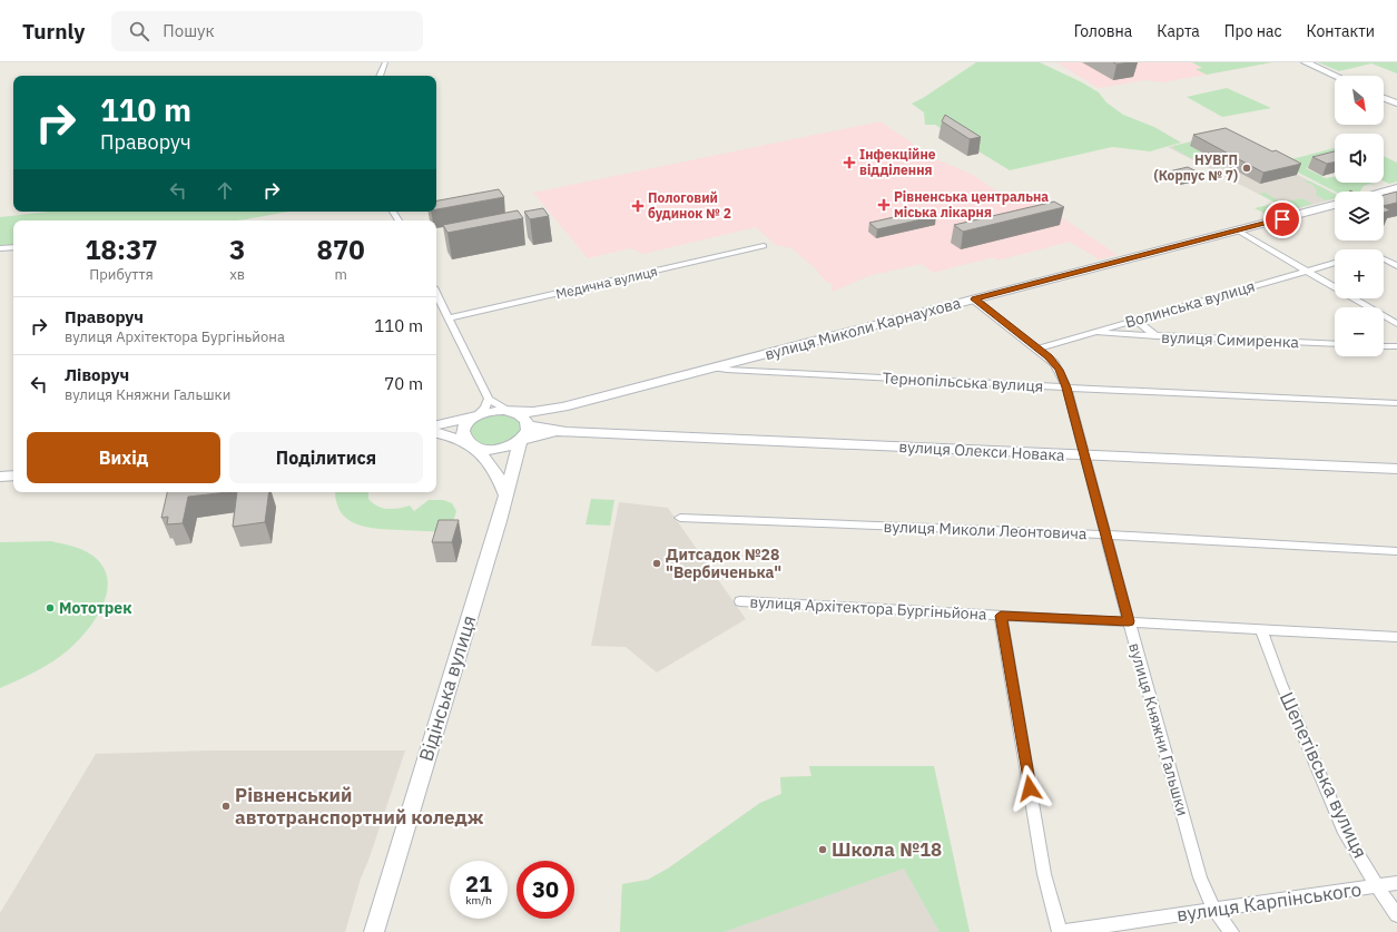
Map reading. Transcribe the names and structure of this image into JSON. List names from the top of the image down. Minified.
{"streets":{"main road":["вулиця Миколи Карнаухова","вулиця Олекси Новака","Відінська вулиця"],"street":["Медична вулиця","Волинська вулиця","вулиця Симиренка","Тернопільська вулиця","вулиця Миколи Леонтовича","вулиця Архітектора Бургіньйона","вулиця Княжни Гальшки","Шепетівська вулиця","вулиця Карпінського"]},"crossings":[["Волинська вулиця","вулиця Симиренка"],["Волинська вулиця","вулиця Княжни Гальшки"],["вулиця Миколи Карнаухова","Тернопільська вулиця"],["вулиця Миколи Карнаухова","вулиця Олекси Новака"],["вулиця Миколи Карнаухова","Відінська вулиця"],["вулиця Миколи Карнаухова","вулиця Княжни Гальшки"],["Тернопільська вулиця","вулиця Княжни Гальшки"],["вулиця Олекси Новака","Відінська вулиця"],["вулиця Олекси Новака","вулиця Княжни Гальшки"],["вулиця Миколи Леонтовича","вулиця Княжни Гальшки"],["вулиця Архітектора Бургіньйона","вулиця Княжни Гальшки"],["вулиця Архітектора Бургіньйона","Шепетівська вулиця"],["вулиця Княжни Гальшки","вулиця Карпінського"],["Шепетівська вулиця","вулиця Карпінського"]],"places":{"health":["Інфекційне відділення","Рівненська центральна міська лікарня","Пологовий будинок № 2"],"other":["НУВГП (Корпус № 7)","Дитсадок №28 \"Вербиченька\"","Мототрек","Рівненський автотранспортний коледж","Школа №18"]},"north":"bottom right","page":{"header":"Turnly","search":"Пошук","nav":["Головна","Карта","Про нас","Контакти"],"map_buttons":["+","−"],"turn":["110 m","Праворуч"],"eta":["18:37","Прибуття","3","хв","870","m"],"list":[{"name":"Праворуч","note":"вулиця Архітектора Бургіньйона","value":"110 m"},{"name":"Ліворуч","note":"вулиця Княжни Гальшки","value":"70 m"}],"buttons":["Вихід","Поділитися"],"speed":"21 km/h","limit":"30"}}
